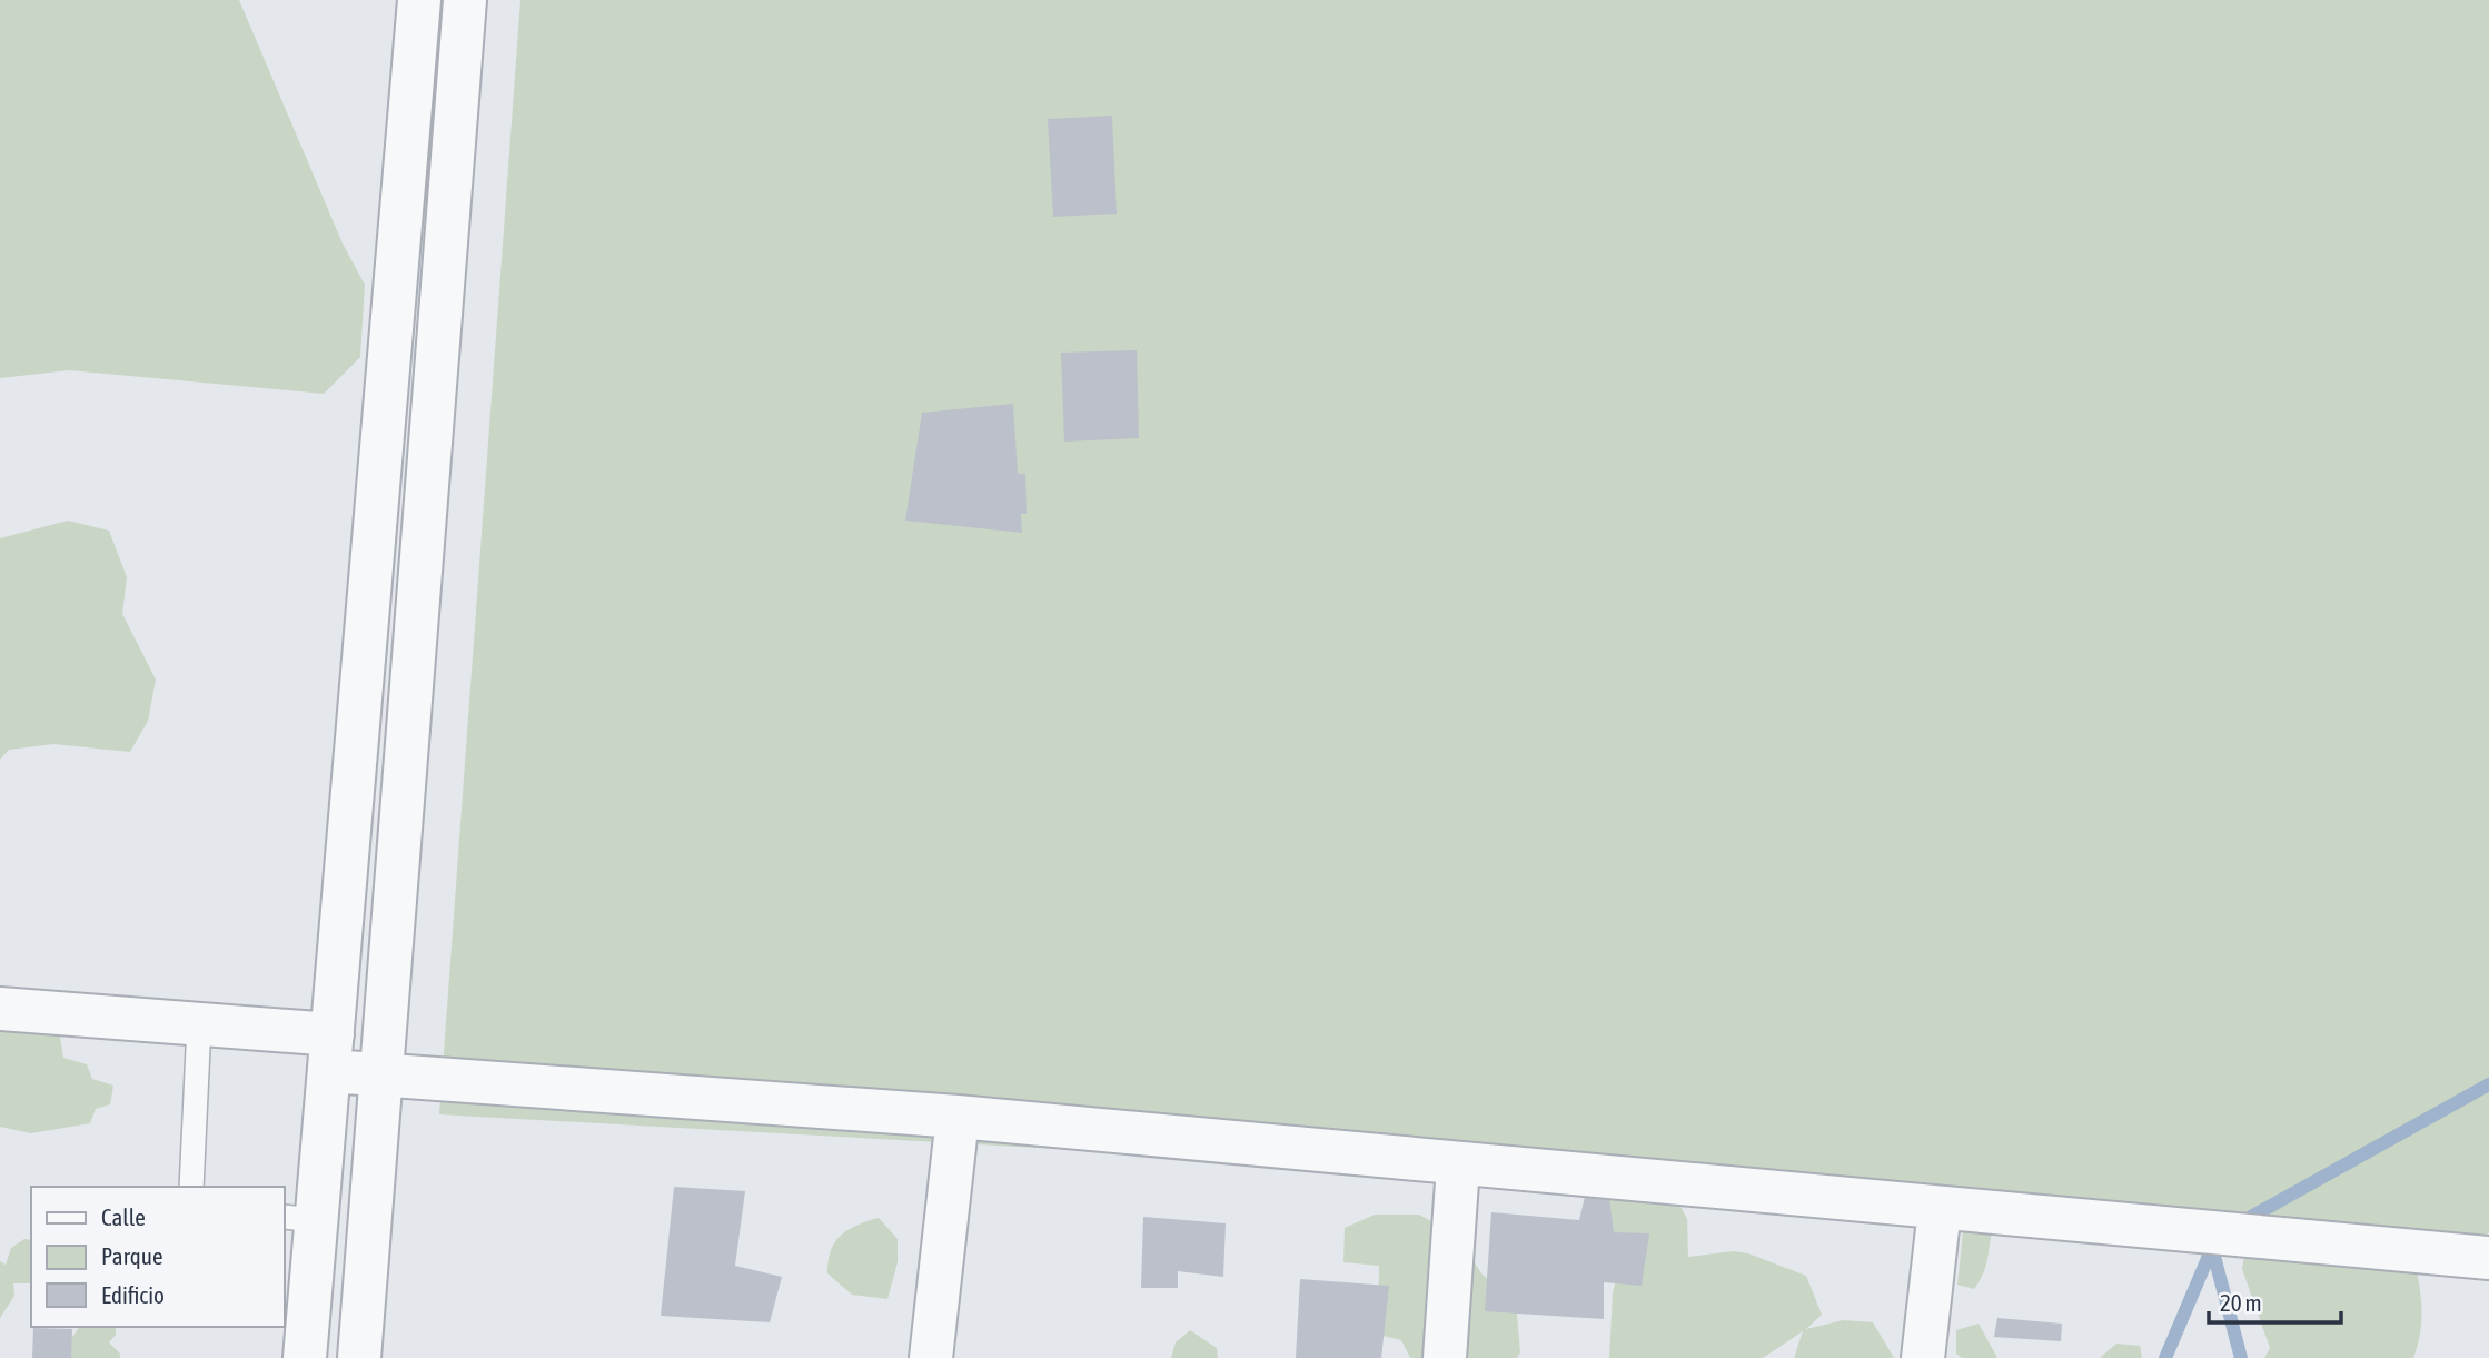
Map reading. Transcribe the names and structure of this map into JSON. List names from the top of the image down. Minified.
{"legend":["Calle","Parque","Edificio"],"scale_bar":"20 m"}
